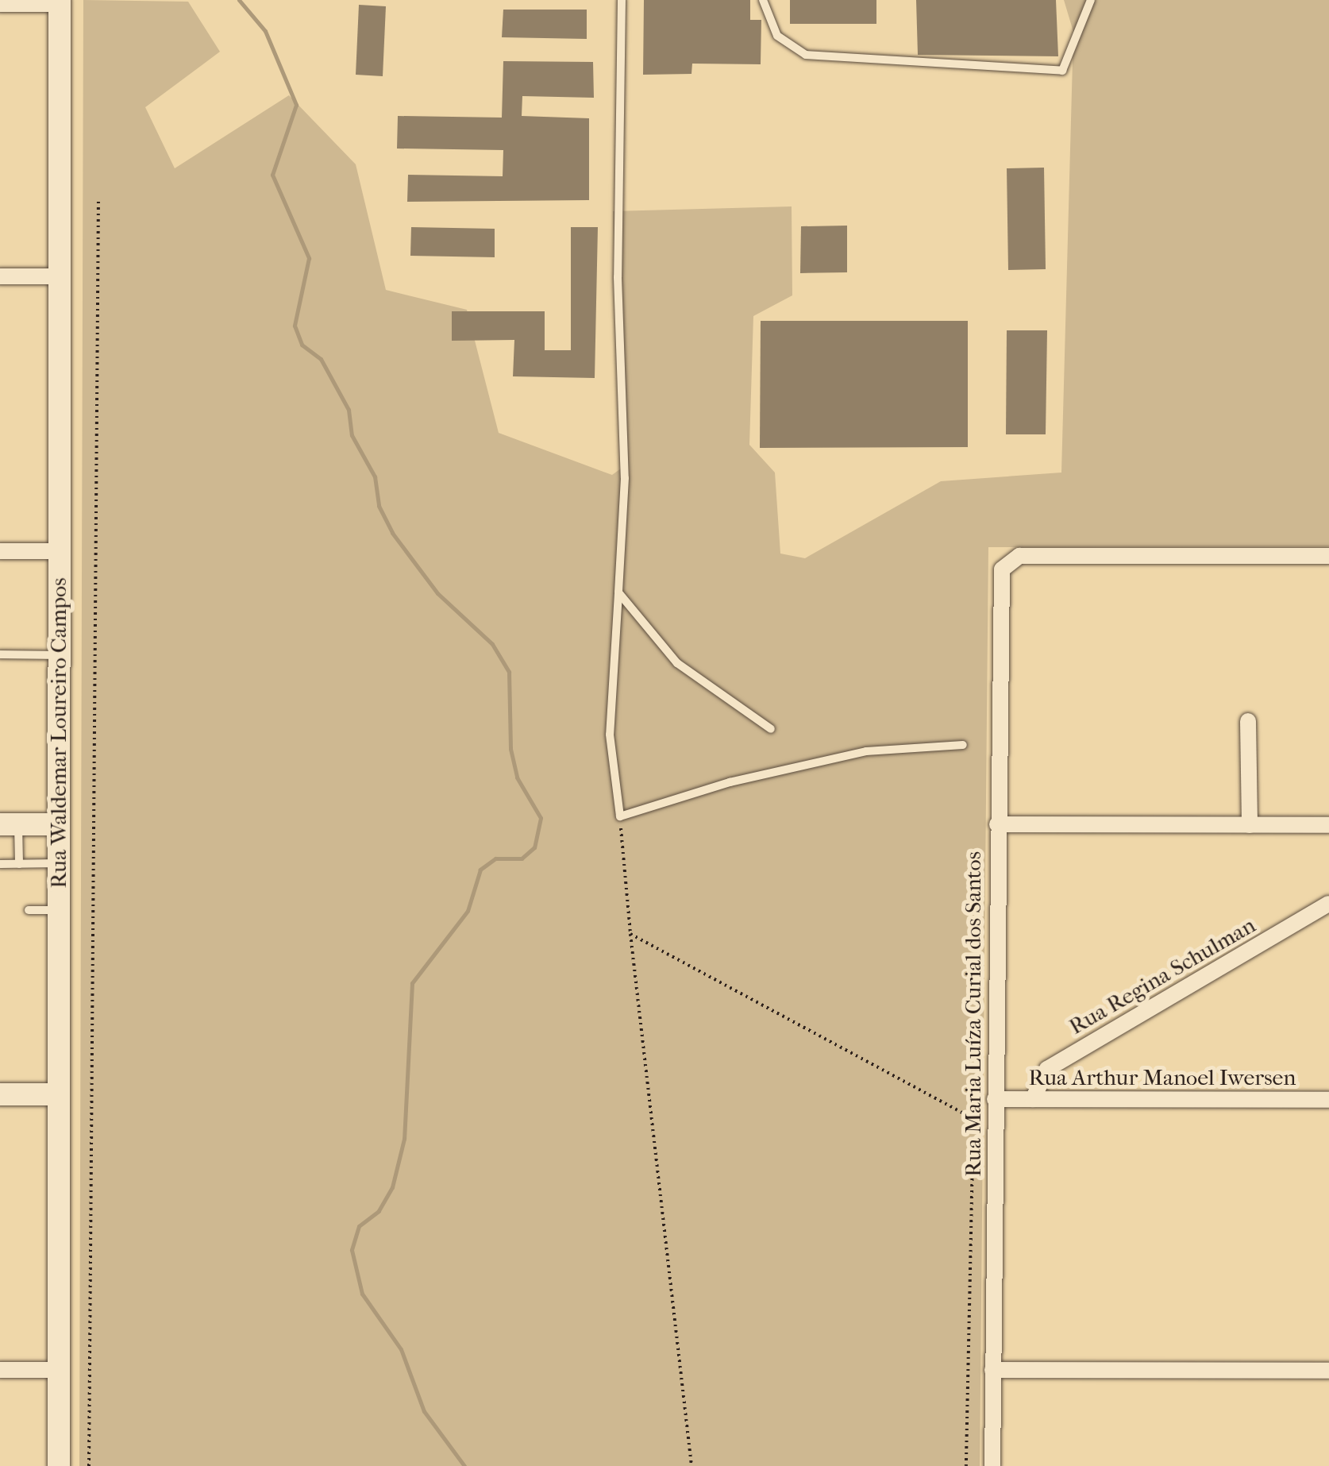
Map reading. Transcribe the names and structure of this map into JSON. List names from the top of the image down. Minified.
{"streets":{"main road":["Rua Waldemar Loureiro Campos"],"street":["Rua Regina Schulman","Rua Maria Luíza Curial dos Santos","Rua Arthur Manoel Iwersen"]},"crossings":[["Rua Regina Schulman","Rua Arthur Manoel Iwersen"],["Rua Maria Luíza Curial dos Santos","Rua Arthur Manoel Iwersen"]]}
